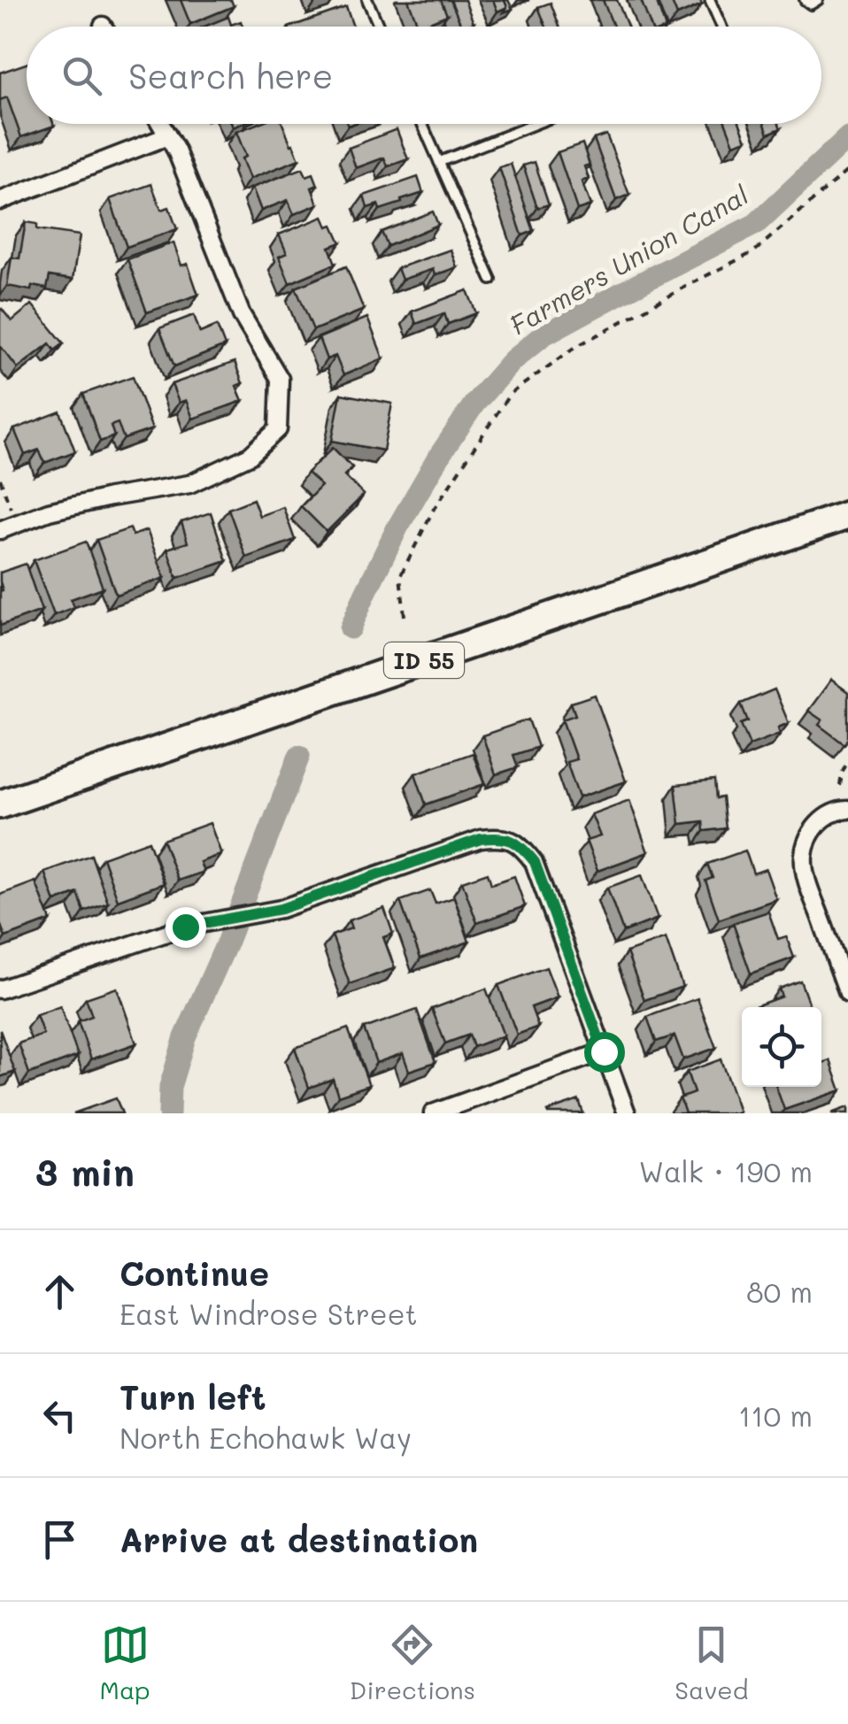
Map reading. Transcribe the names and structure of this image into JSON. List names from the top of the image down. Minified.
{"streets":{"highway":["ID 55"]},"water":["Farmers Union Canal"],"page":{"search":"Search here","heading":["3 min","Walk · 190 m"],"list":[["Continue","East Windrose Street","80 m"],["Turn left","North Echohawk Way","110 m"],"Arrive at destination"],"nav":["Map","Directions","Saved"]}}
